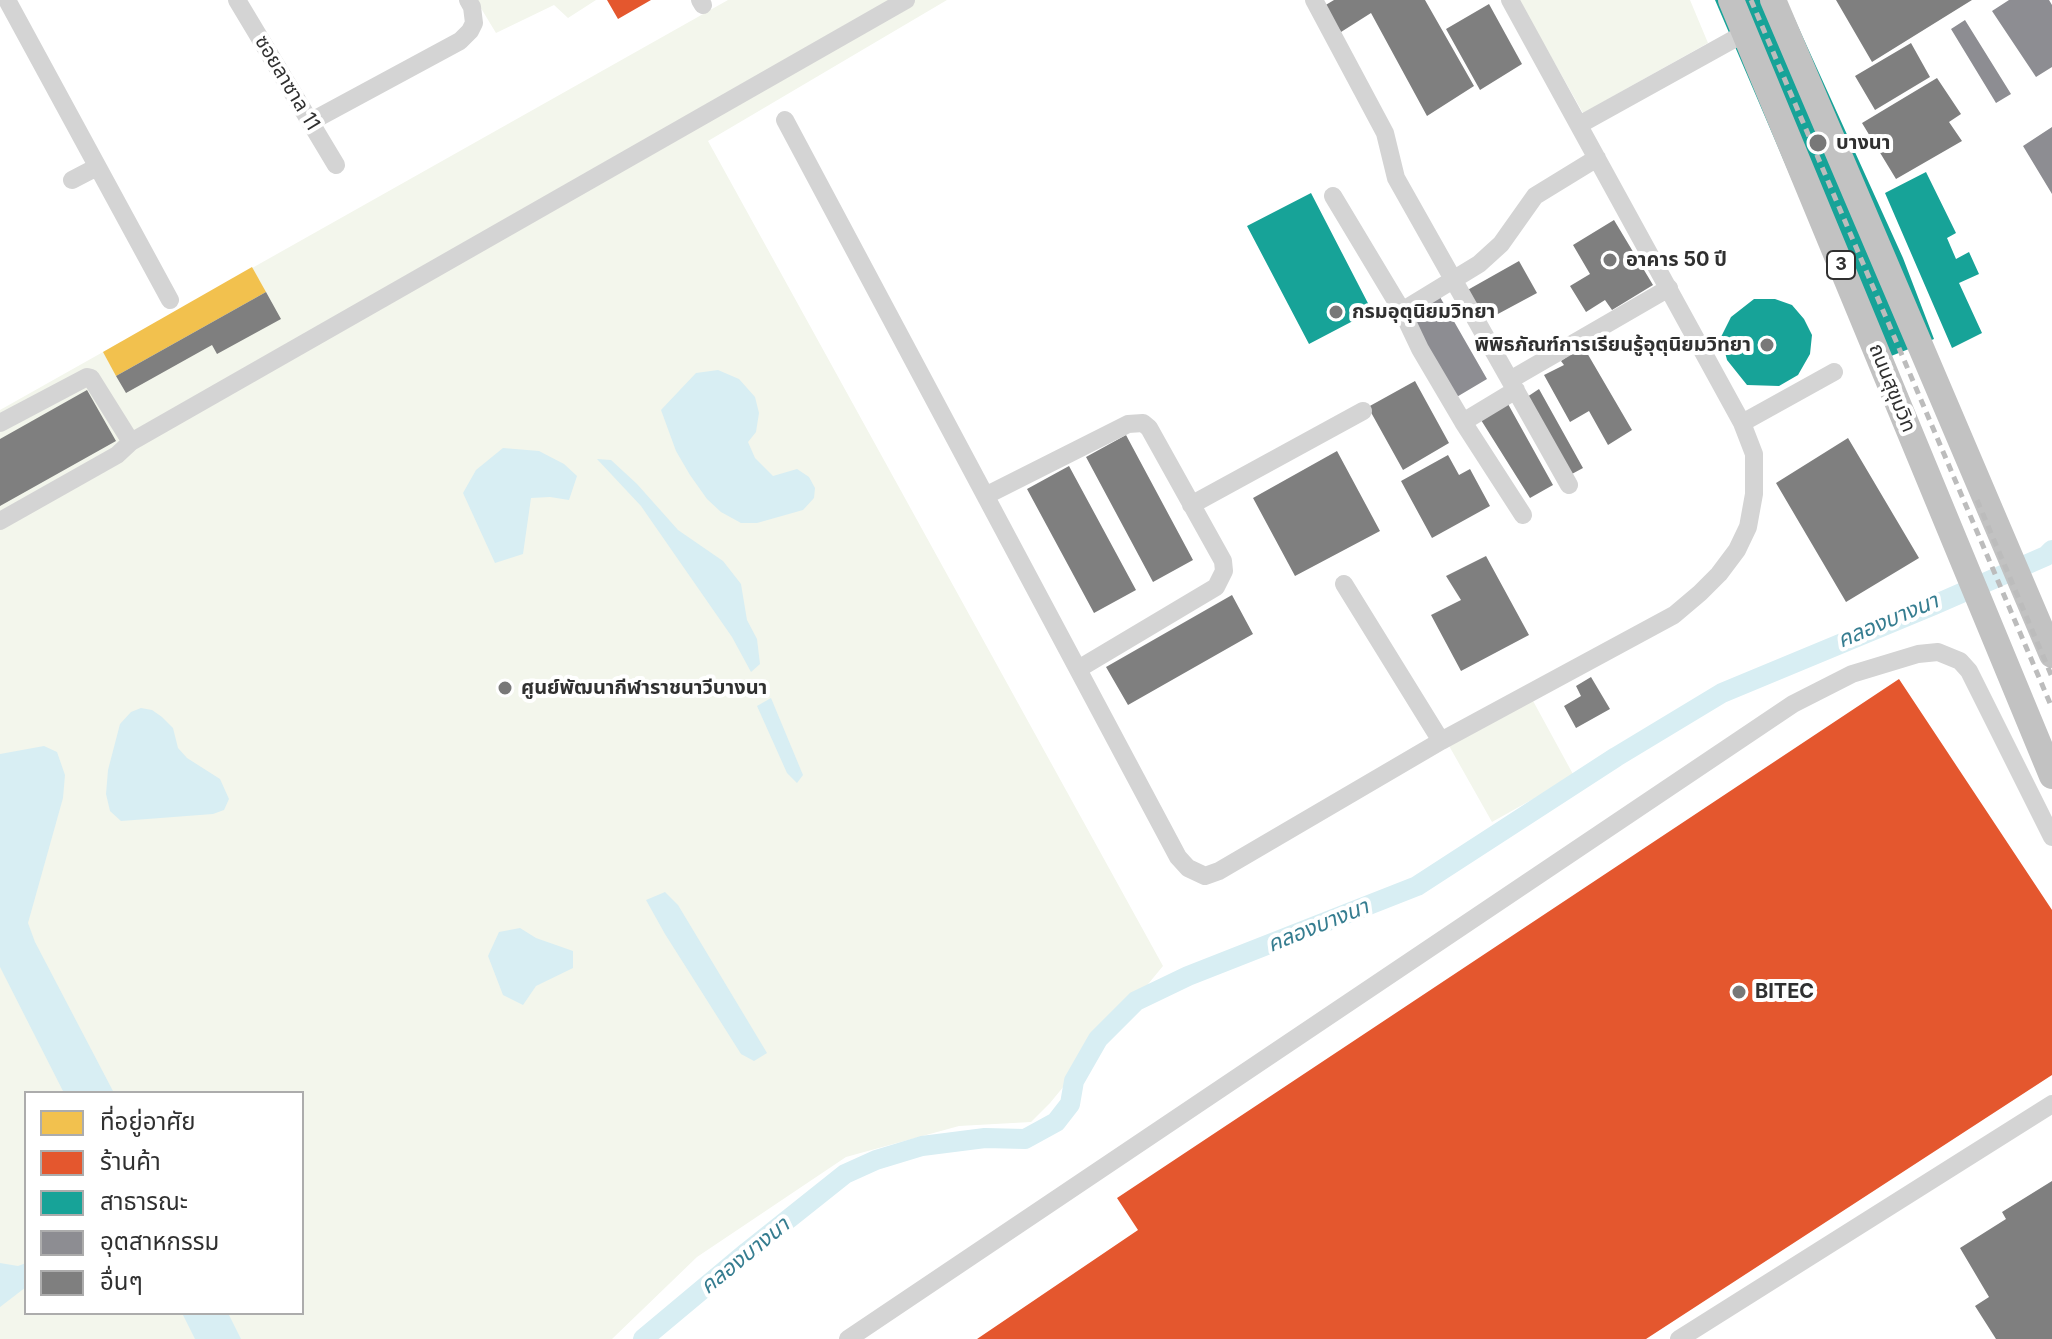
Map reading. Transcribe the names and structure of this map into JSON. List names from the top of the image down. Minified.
{"streets":{"highway":["3","ถนนสุขุมวิท"],"street":["ซอยลาซาล 11"]},"water":["คลองบางนา"],"places":["บางนา","อาคาร 50 ปี","กรมอุตุนิยมวิทยา","พิพิธภัณฑ์การเรียนรู้อุตุนิยมวิทยา","ศูนย์พัฒนากีฬาราชนาวีบางนา","BITEC"],"legend":["ที่อยู่อาศัย","ร้านค้า","สาธารณะ","อุตสาหกรรม","อื่นๆ"]}
